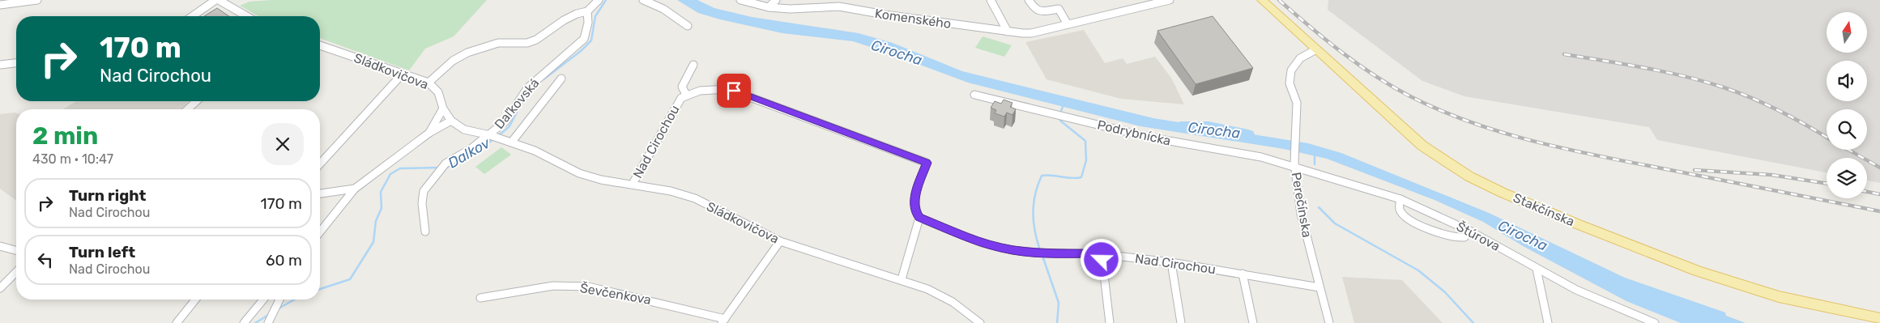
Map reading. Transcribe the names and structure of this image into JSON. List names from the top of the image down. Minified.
{"streets":{"main road":["Stakčínska"],"street":["Komenského","Sládkovičova","Daľkovská","Podrybnícka","Nad Cirochou","Perečínska","Štúrova","Ševčenkova"]},"crossings":[["Sládkovičova","Daľkovská"],["Sládkovičova","Nad Cirochou"],["Podrybnícka","Perečínska"],["Podrybnícka","Štúrova"],["Nad Cirochou","Perečínska"],["Perečínska","Stakčínska"],["Perečínska","Štúrova"]],"water":["Cirocha","Dalkov"],"north":"top","page":{"turn":["170 m","Nad Cirochou"],"heading":["2 min","430 m · 10:47"],"list":[{"name":"Turn right","note":"Nad Cirochou","value":"170 m"},{"name":"Turn left","note":"Nad Cirochou","value":"60 m"}]}}
